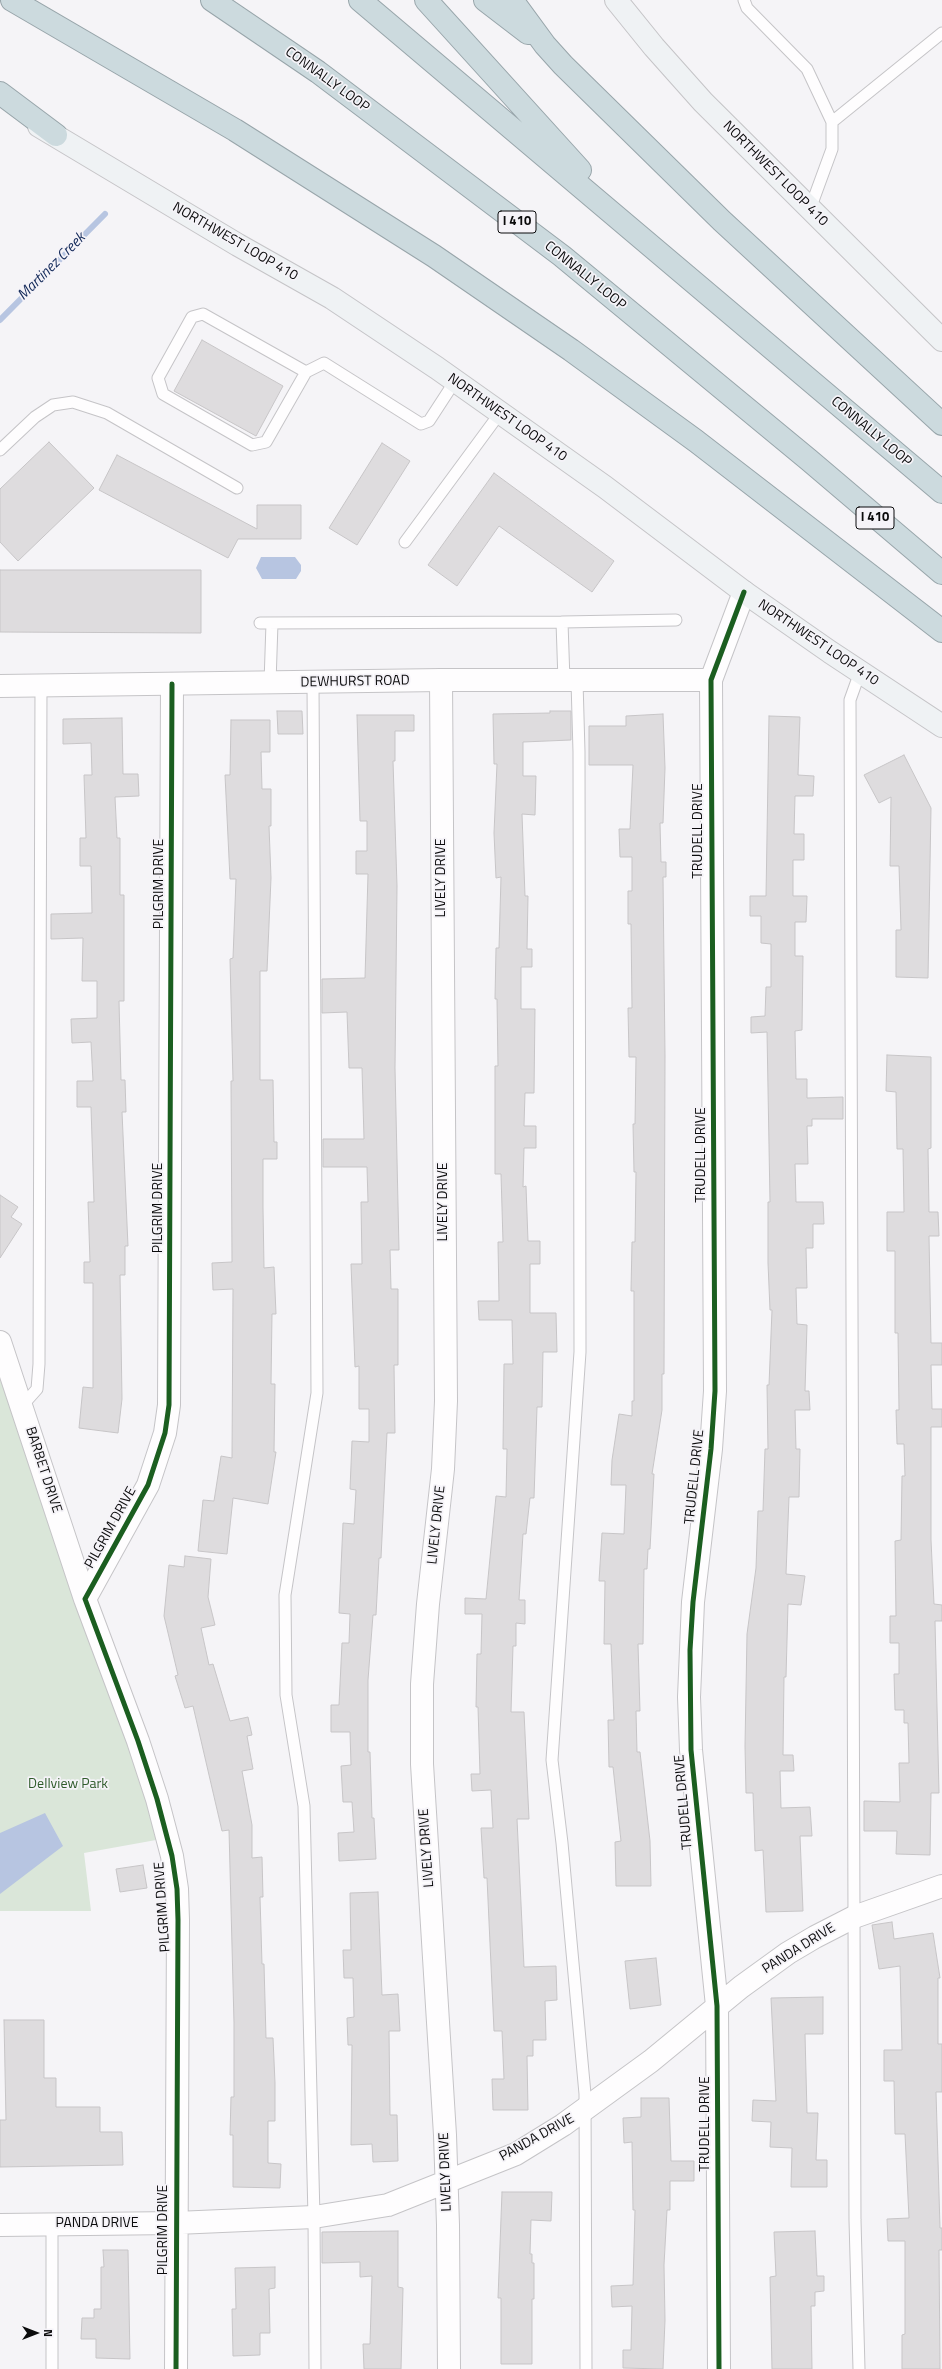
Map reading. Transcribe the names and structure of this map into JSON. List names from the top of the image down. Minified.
{"streets":{"highway":["CONNALLY LOOP","I 410"],"main road":["NORTHWEST LOOP 410"],"street":["DEWHURST ROAD","TRUDELL DRIVE","LIVELY DRIVE","PILGRIM DRIVE","BARBET DRIVE","PANDA DRIVE"]},"crossings":[["NORTHWEST LOOP 410","TRUDELL DRIVE"],["DEWHURST ROAD","TRUDELL DRIVE"],["DEWHURST ROAD","LIVELY DRIVE"],["DEWHURST ROAD","PILGRIM DRIVE"],["TRUDELL DRIVE","PANDA DRIVE"],["LIVELY DRIVE","PANDA DRIVE"],["PILGRIM DRIVE","BARBET DRIVE"],["PILGRIM DRIVE","PANDA DRIVE"]],"water":["Martinez Creek"],"parks":["Dellview Park"],"north":"right"}
